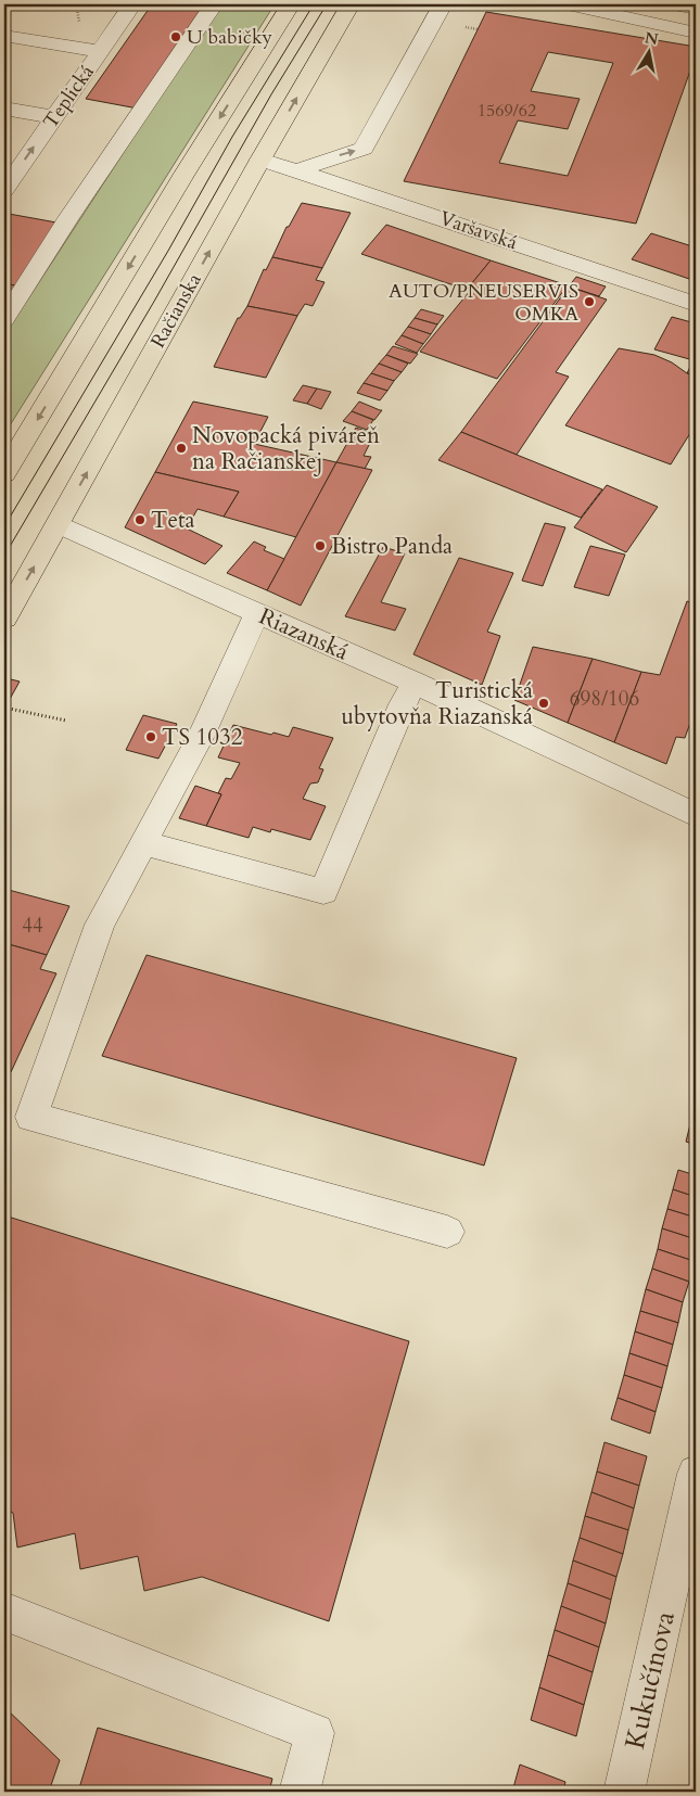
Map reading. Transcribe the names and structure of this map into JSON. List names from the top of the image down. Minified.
{"streets":{"main road":["Račianska"],"street":["Teplická","Varšavská","Riazanská","Kukučínova"]},"crossings":[["Varšavská","Račianska"],["Račianska","Riazanská"]],"places":["U babičky","AUTO/PNEUSERVIS OMKA","Novopacká piváreň na Račianskej","Teta","Bistro Panda","Turistická ubytovňa Riazanská","TS 1032"],"house_numbers":["1569/62","698/106","44"],"north":"top"}
